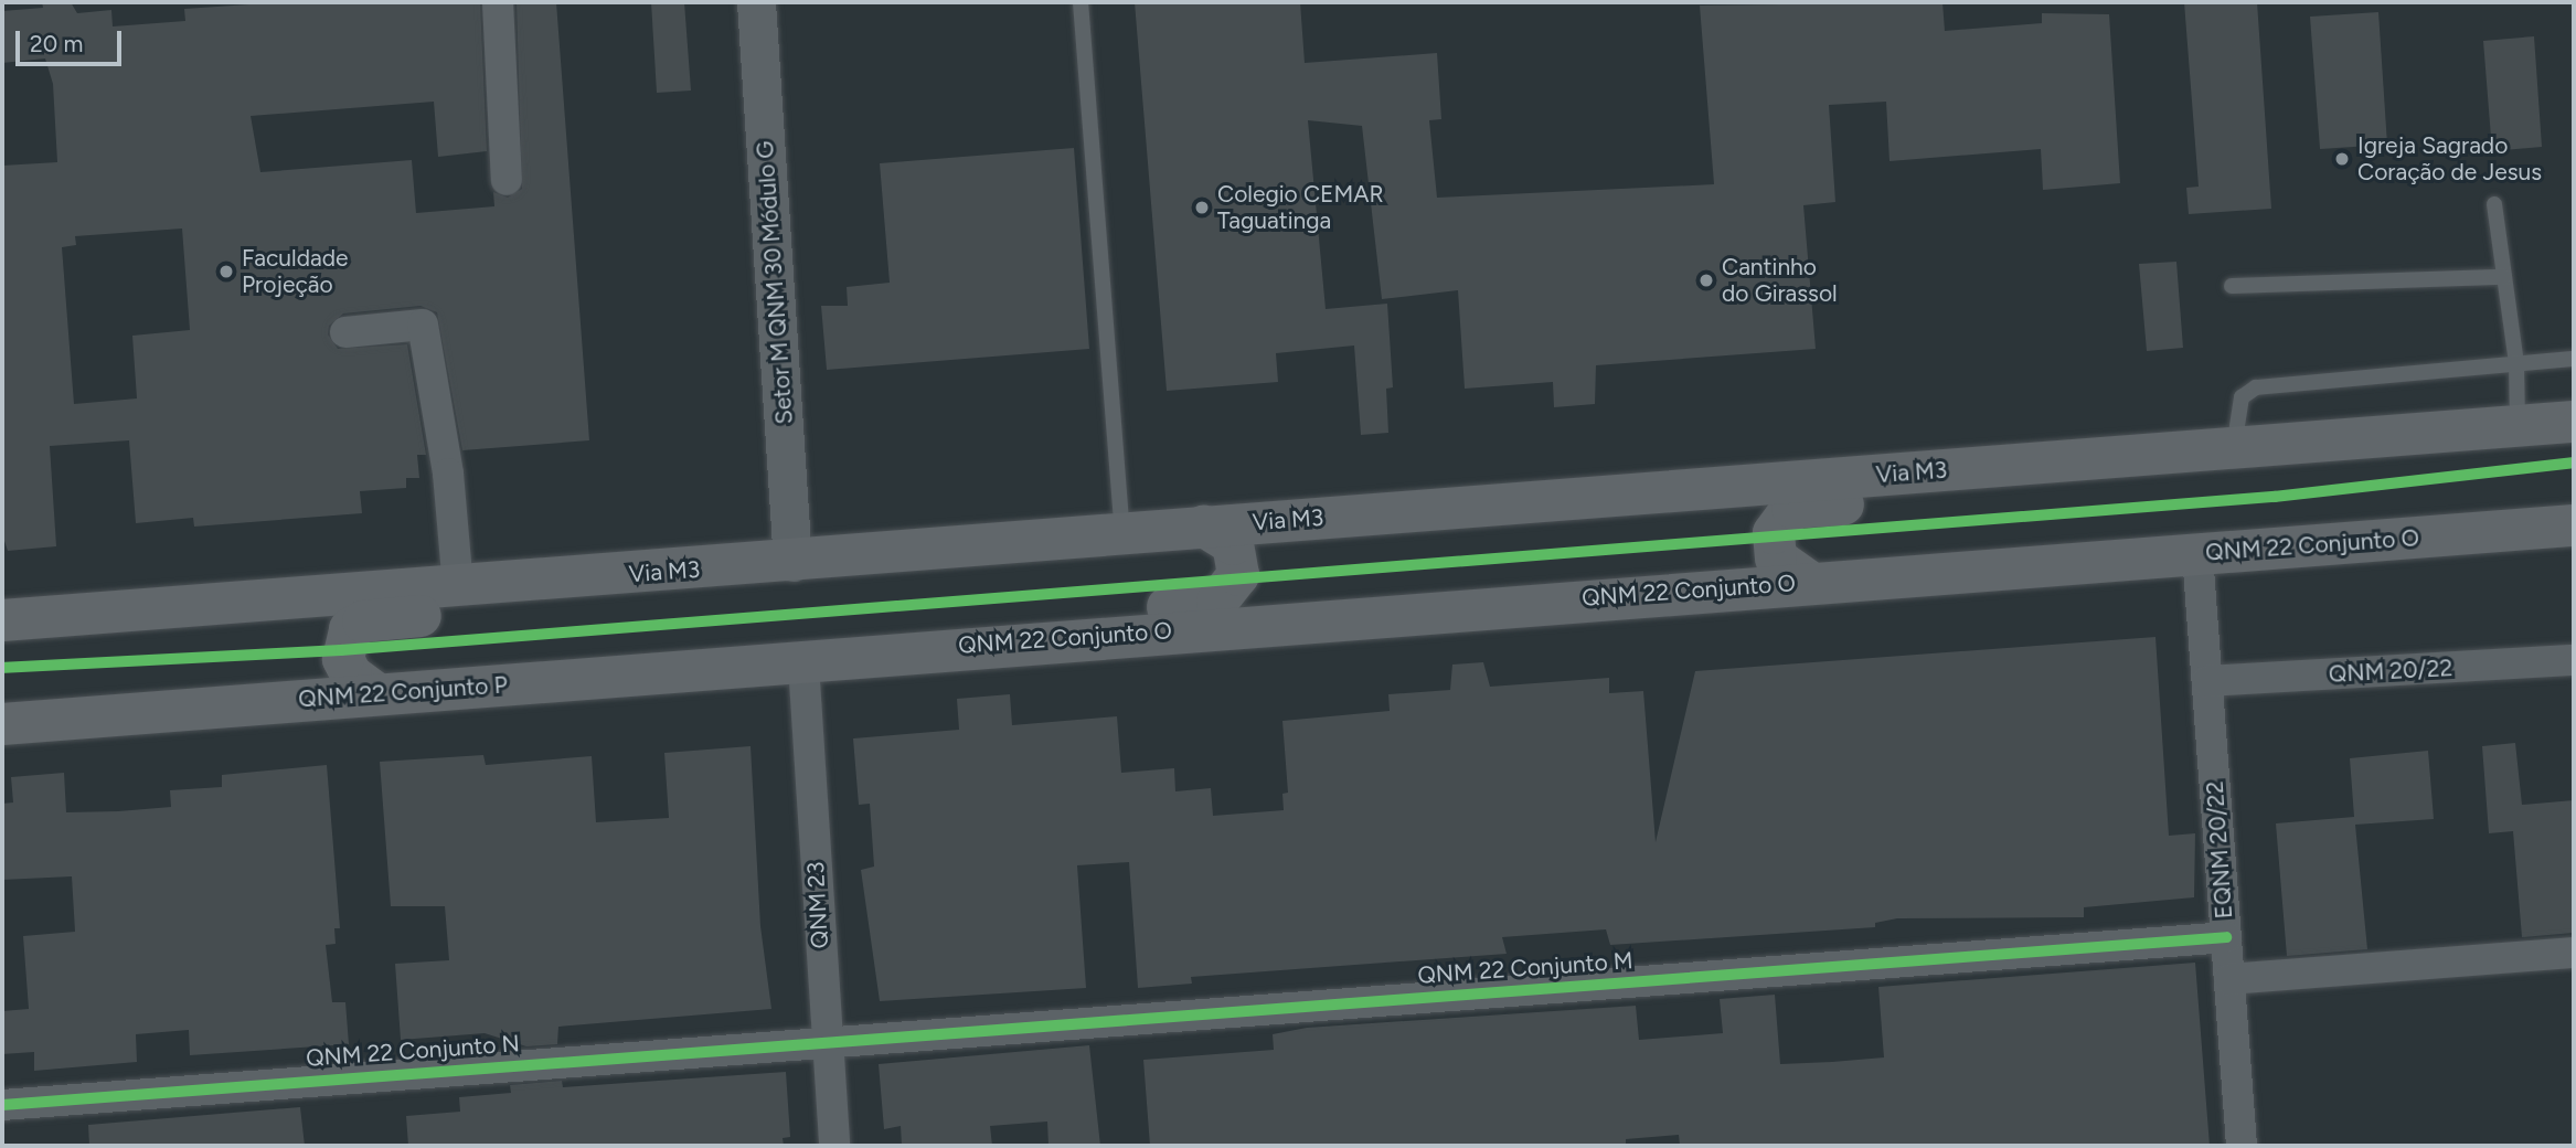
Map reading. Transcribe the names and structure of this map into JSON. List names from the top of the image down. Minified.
{"streets":{"main road":["Via M3","QNM 22 Conjunto O","QNM 22 Conjunto P"],"street":["Setor M QNM 30 Módulo G","QNM 20/22","EQNM 20/22","QNM 23","QNM 22 Conjunto M","QNM 22 Conjunto N"]},"crossings":[["Setor M QNM 30 Módulo G","Via M3"],["QNM 22 Conjunto O","QNM 22 Conjunto P"],["QNM 22 Conjunto O","EQNM 20/22"],["QNM 22 Conjunto O","QNM 23"],["QNM 20/22","EQNM 20/22"],["QNM 22 Conjunto P","QNM 23"],["EQNM 20/22","QNM 22 Conjunto M"],["QNM 23","QNM 22 Conjunto M"],["QNM 23","QNM 22 Conjunto N"],["QNM 22 Conjunto M","QNM 22 Conjunto N"]],"places":["Igreja Sagrado Coração de Jesus","Colegio CEMAR Taguatinga","Faculdade Projeção","Cantinho do Girassol"],"scale_bar":"20 m"}
